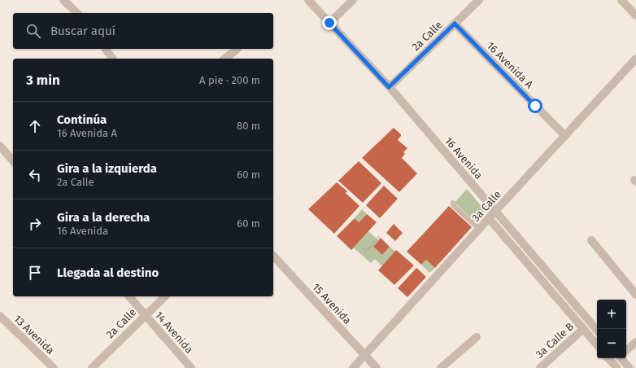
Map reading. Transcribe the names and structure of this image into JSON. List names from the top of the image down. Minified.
{"streets":{"street":["2a Calle","16 Avenida A","16 Avenida","3a Calle","15 Avenida","14 Avenida","13 Avenida","3a Calle B"]},"crossings":[["2a Calle","16 Avenida A"],["2a Calle","16 Avenida"],["2a Calle","14 Avenida"],["16 Avenida A","3a Calle"],["16 Avenida","3a Calle"],["3a Calle","15 Avenida"]],"page":{"search":"Buscar aquí","heading":["3 min","A pie · 200 m"],"list":[["Continúa","16 Avenida A","80 m"],["Gira a la izquierda","2a Calle","60 m"],["Gira a la derecha","16 Avenida","60 m"],"Llegada al destino"],"map_buttons":["+","−"]}}
